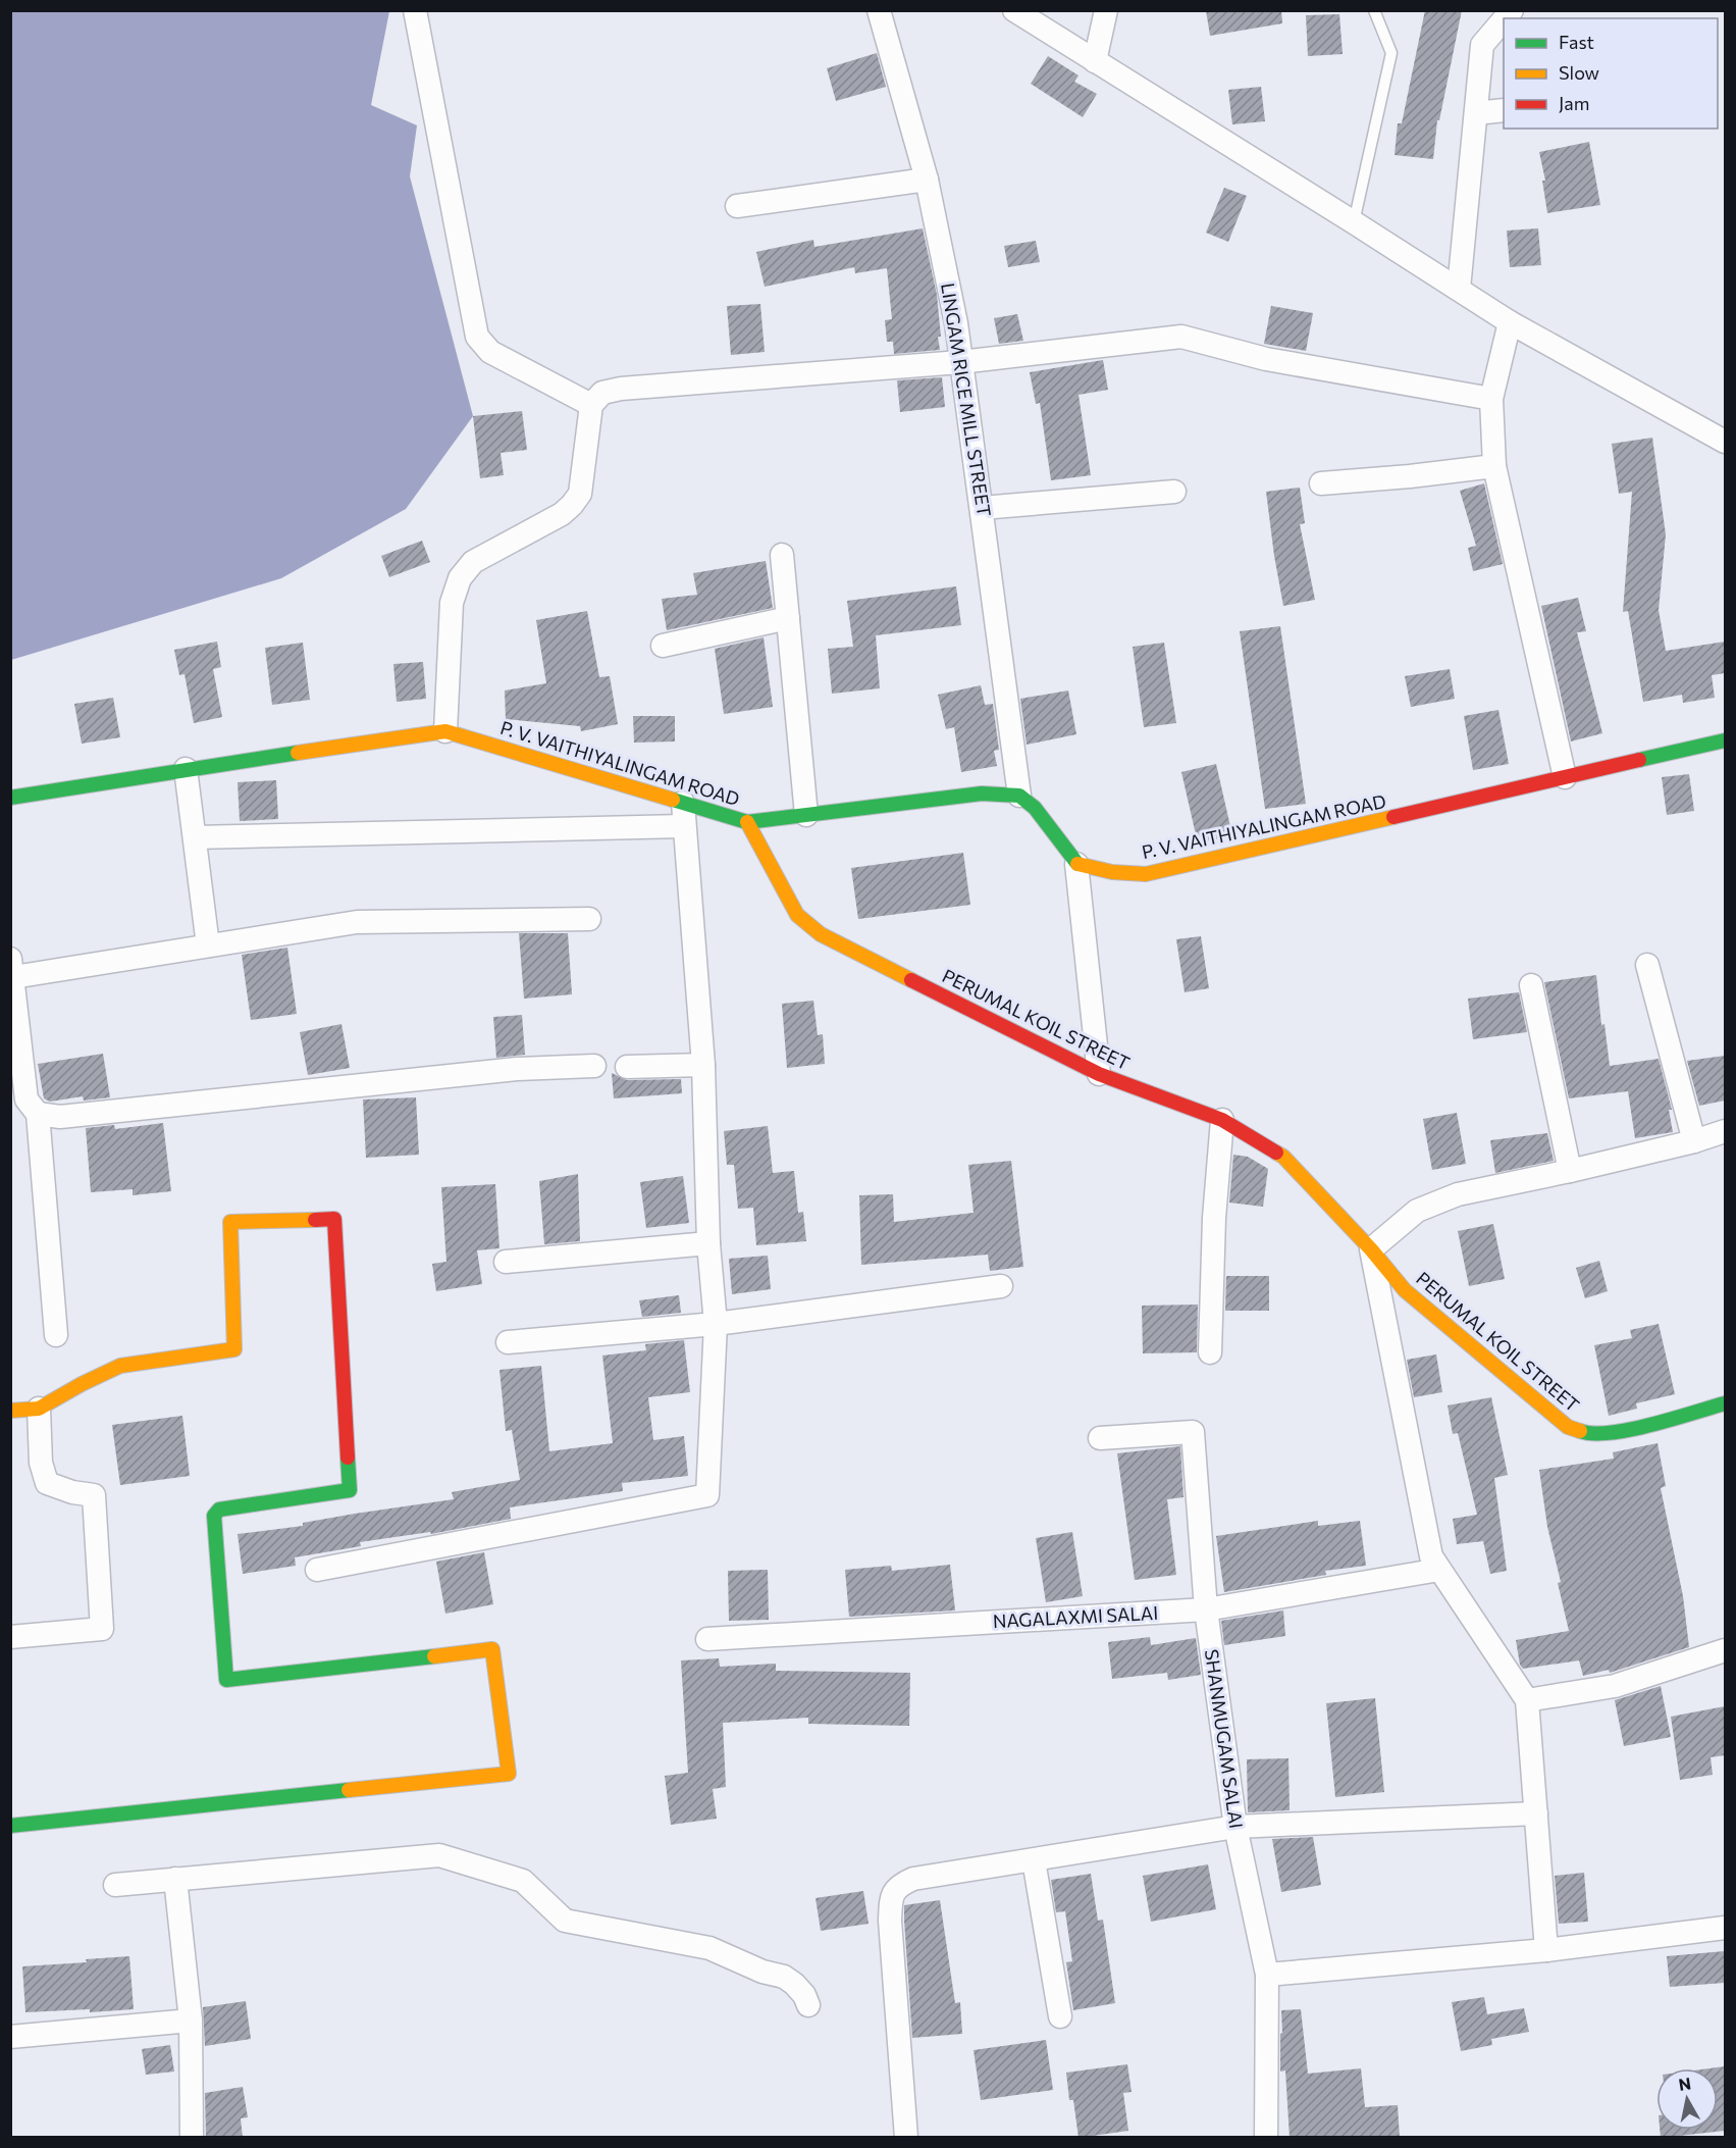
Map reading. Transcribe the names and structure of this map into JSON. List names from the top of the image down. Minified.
{"streets":{"street":["LINGAM RICE MILL STREET","P. V. VAITHIYALINGAM ROAD","PERUMAL KOIL STREET","NAGALAXMI SALAI","SHANMUGAM SALAI"]},"crossings":[["LINGAM RICE MILL STREET","P. V. VAITHIYALINGAM ROAD"],["P. V. VAITHIYALINGAM ROAD","PERUMAL KOIL STREET"],["NAGALAXMI SALAI","SHANMUGAM SALAI"]],"legend":["Fast","Slow","Jam"],"north":"top"}
